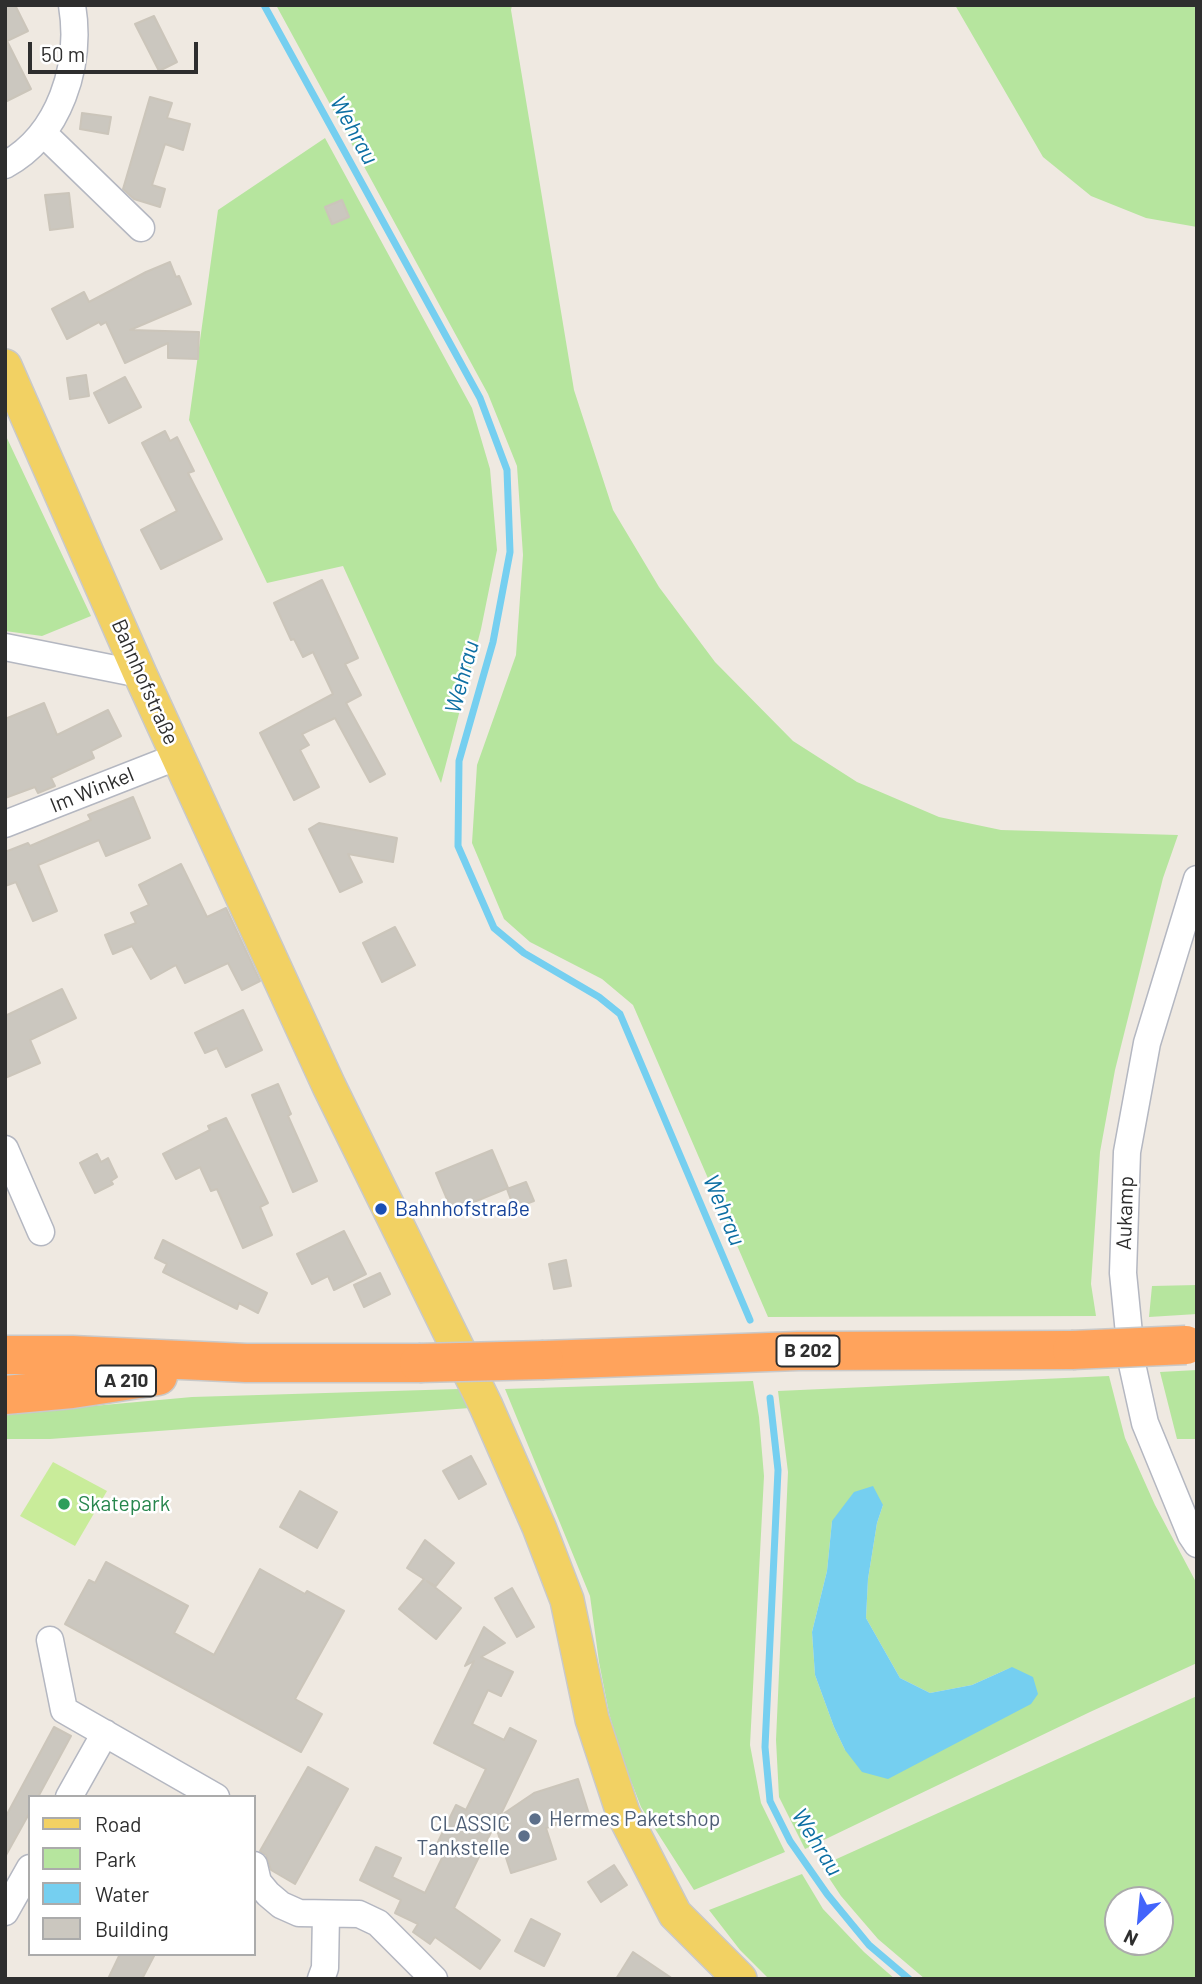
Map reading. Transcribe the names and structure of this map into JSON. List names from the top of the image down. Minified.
{"streets":{"highway":["B 202","A 210"],"main road":["Bahnhofstraße"],"street":["Im Winkel","Aukamp"]},"crossings":[["Bahnhofstraße","Im Winkel"],["B 202","A 210"]],"water":["Wehrau"],"places":["Bahnhofstraße","Skatepark","Hermes Paketshop","CLASSIC Tankstelle"],"legend":["Road","Park","Water","Building"],"scale_bar":"50 m","north":"bottom left"}
